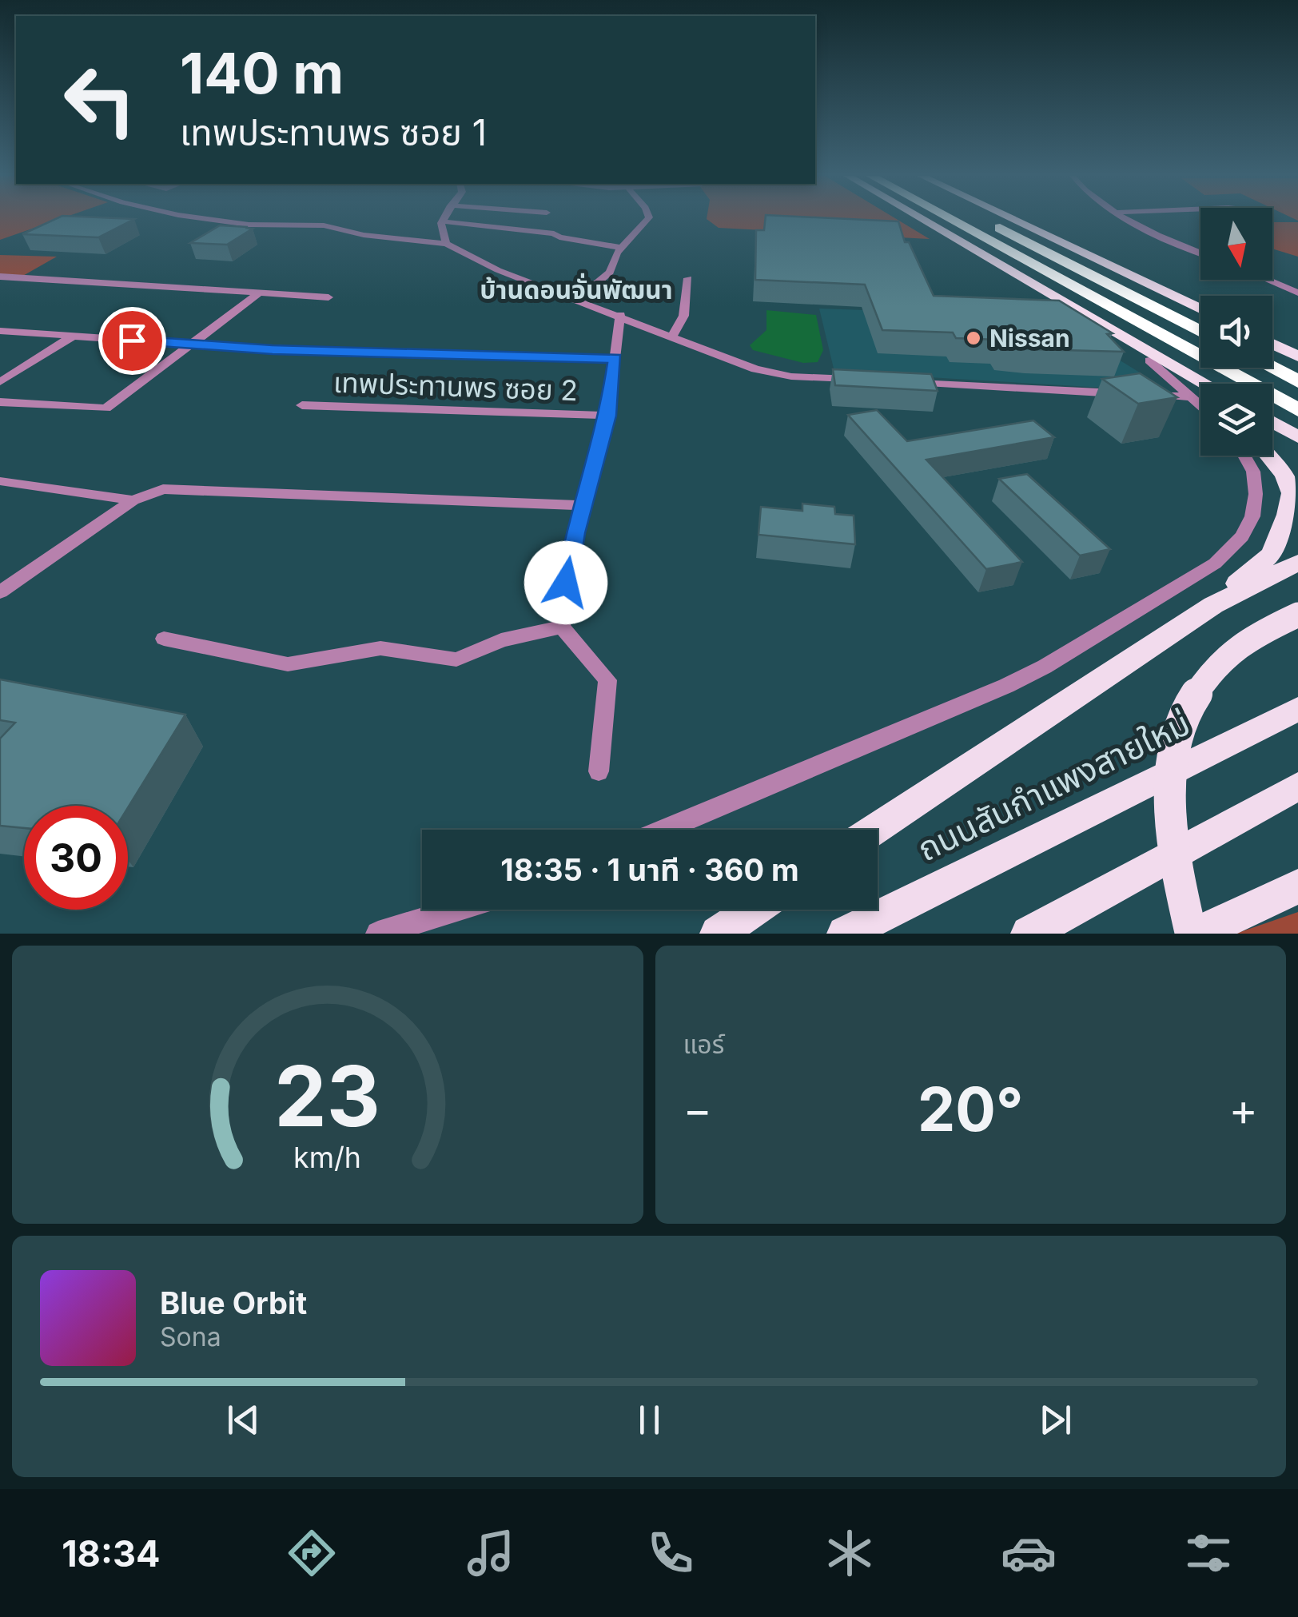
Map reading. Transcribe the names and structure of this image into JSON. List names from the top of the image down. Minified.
{"streets":{"main road":["ถนนสันกำแพงสายใหม่"],"street":["เทพประทานพร ซอย 2"]},"districts":["บ้านดอนจั่นพัฒนา"],"places":["Nissan"],"north":"bottom","page":{"turn":["140 m","เทพประทานพร ซอย 1"],"limit":"30","trip":"18:35 · 1 นาที · 360 m","tile":"แอร์","heat":["−","20°","+"],"song":["Blue Orbit","Sona"],"tabs":"18:34","gauge":["23","km/h"]}}
